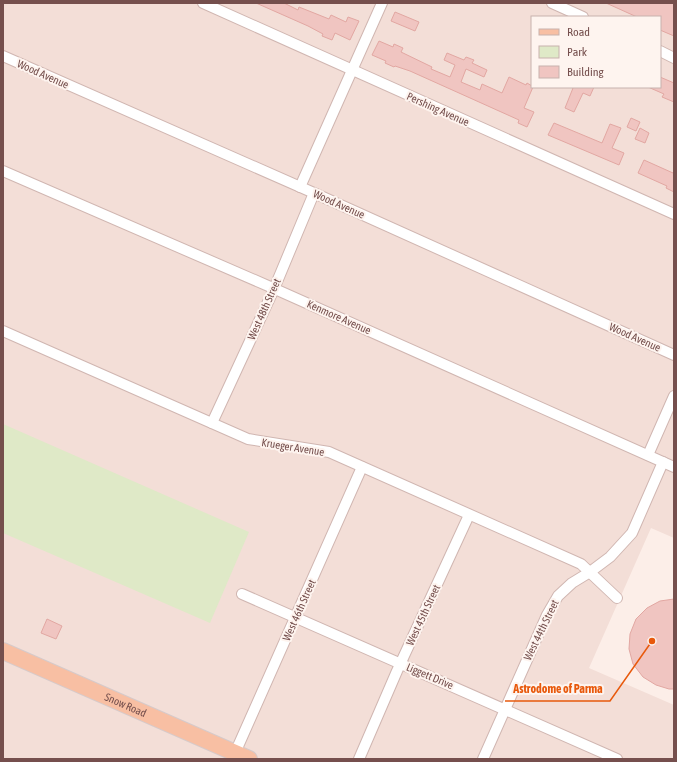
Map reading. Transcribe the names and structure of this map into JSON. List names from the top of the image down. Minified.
{"streets":{"main road":["Snow Road"],"street":["Wood Avenue","Pershing Avenue","West 48th Street","Kenmore Avenue","Krueger Avenue","West 46th Street","West 45th Street","West 44th Street","Liggett Drive"]},"crossings":[["Wood Avenue","West 48th Street"],["West 48th Street","Kenmore Avenue"],["West 48th Street","Krueger Avenue"],["Kenmore Avenue","West 44th Street"],["Krueger Avenue","West 46th Street"],["Krueger Avenue","West 45th Street"],["Krueger Avenue","West 44th Street"],["West 46th Street","Liggett Drive"],["West 46th Street","Snow Road"],["West 45th Street","Liggett Drive"],["West 44th Street","Liggett Drive"]],"places":["Astrodome of Parma"],"legend":["Road","Park","Building"]}
